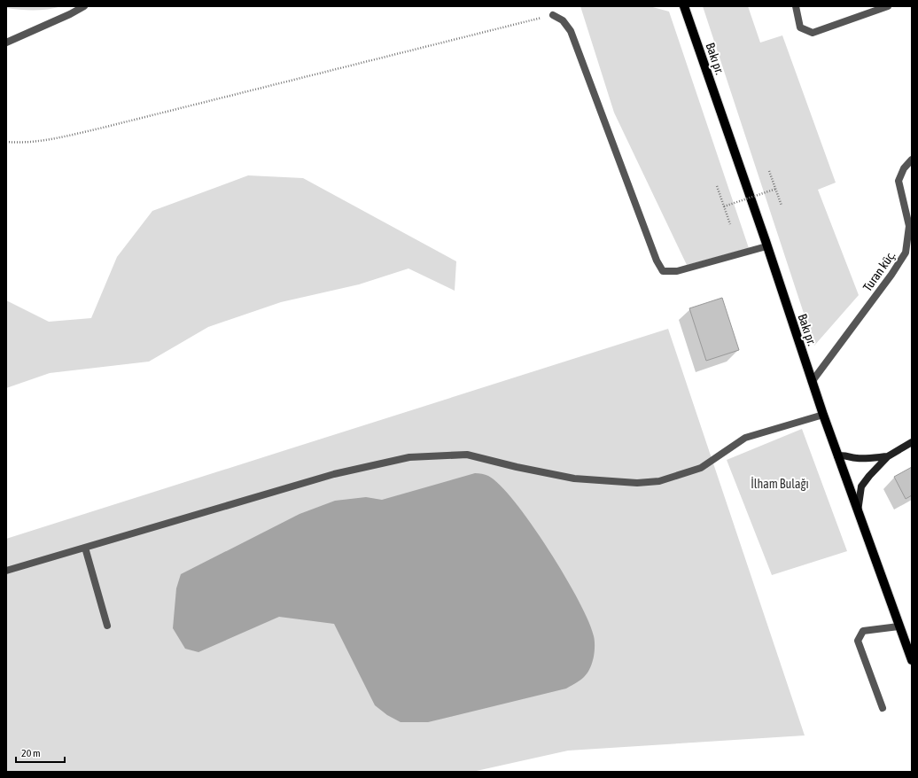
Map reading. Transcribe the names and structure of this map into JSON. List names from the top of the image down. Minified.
{"streets":{"main road":["Bakı pr."],"street":["Turan küç."]},"crossings":[["Bakı pr.","Turan küç."]],"parks":["İlham Bulağı"],"scale_bar":"20 m"}
